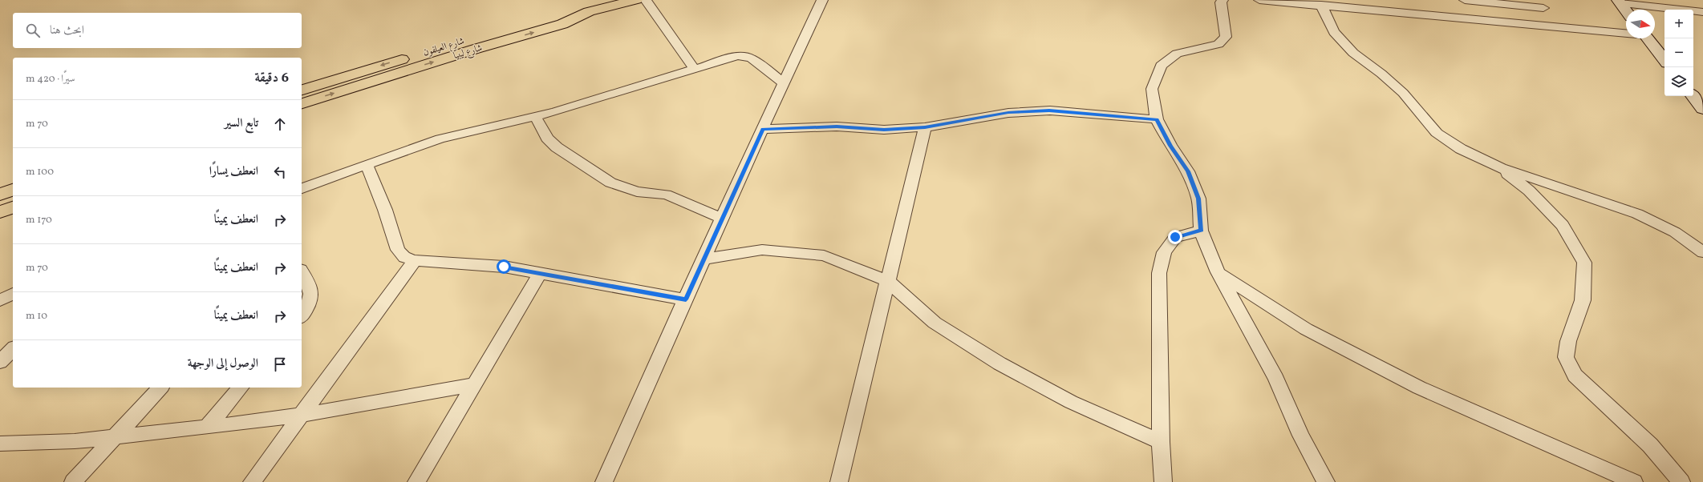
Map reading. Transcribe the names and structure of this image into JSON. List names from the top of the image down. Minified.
{"streets":{"highway":["شارع العيلفون","شارع ليبيا"]},"crossings":[["شارع العيلفون","شارع ليبيا"]],"one_way":["شارع العيلفون","شارع ليبيا"],"north":"right","page":{"map_buttons":["+","−"],"search":"ابحث هنا","heading":["6 دقيقة","سيرًا · 420 m"],"list":[["تابع السير","70 m"],["انعطف يسارًا","100 m"],["انعطف يمينًا","170 m"],["انعطف يمينًا","70 m"],["انعطف يمينًا","10 m"],"الوصول إلى الوجهة"]}}
